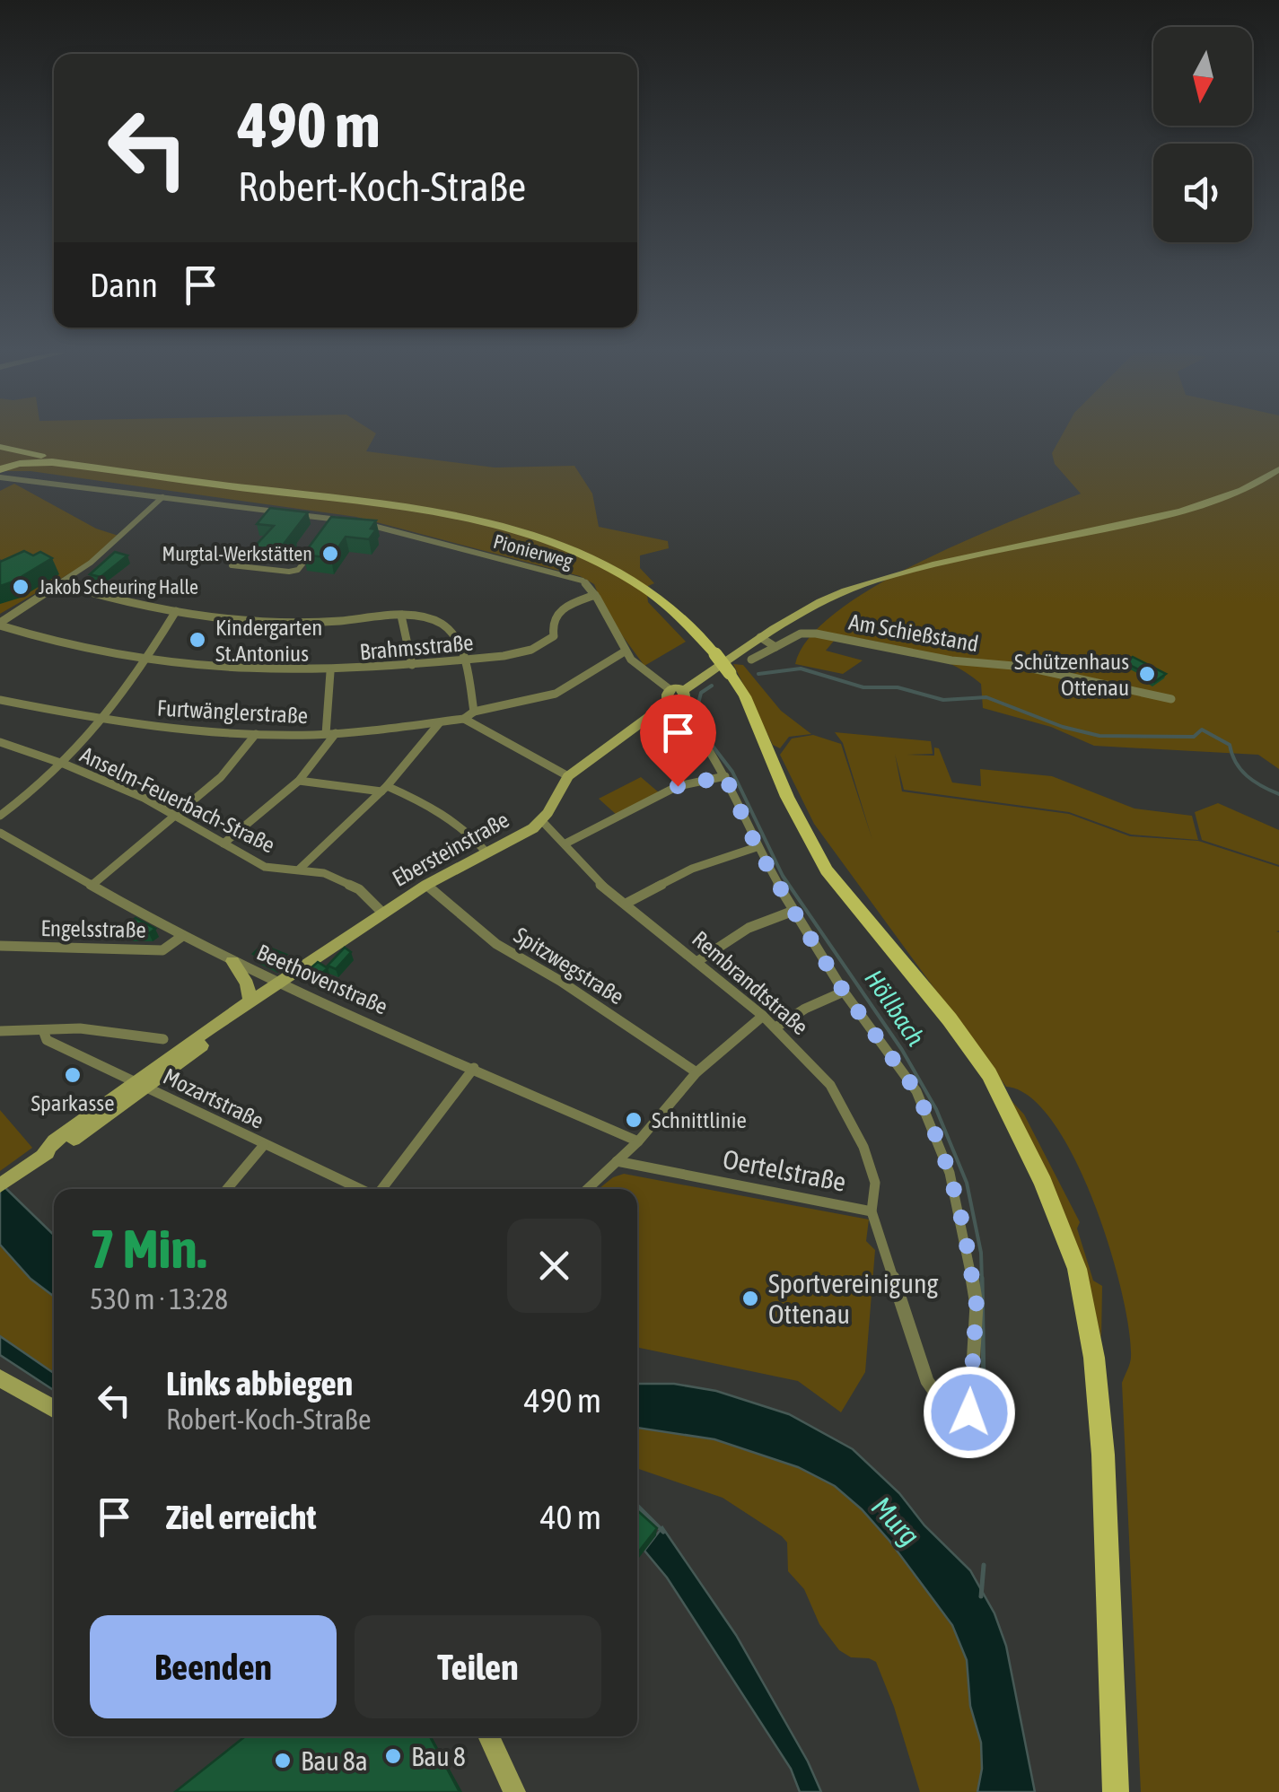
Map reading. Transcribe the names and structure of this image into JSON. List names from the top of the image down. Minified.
{"streets":{"street":["Pionierweg","Am Schießstand","Brahmsstraße","Furtwänglerstraße","Anselm-Feuerbach-Straße","Ebersteinstraße","Engelsstraße","Spitzwegstraße","Beethovenstraße","Rembrandtstraße","Mozartstraße","Oertelstraße"]},"crossings":[["Pionierweg","Brahmsstraße"],["Anselm-Feuerbach-Straße","Ebersteinstraße"],["Ebersteinstraße","Spitzwegstraße"],["Ebersteinstraße","Beethovenstraße"],["Ebersteinstraße","Rembrandtstraße"],["Ebersteinstraße","Mozartstraße"],["Engelsstraße","Beethovenstraße"],["Rembrandtstraße","Oertelstraße"]],"water":["Höllbach","Murg"],"places":["Murgtal-Werkstätten","Jakob Scheuring Halle","Kindergarten St.Antonius","Schützenhaus Ottenau","Sparkasse","Schnittlinie","Sportvereinigung Ottenau","Bau 8","Bau 8a"],"north":"bottom","page":{"turn":["490 m","Robert-Koch-Straße"],"then":"Dann","heading":["7 Min.","530 m · 13:28"],"list":[{"name":"Links abbiegen","note":"Robert-Koch-Straße","value":"490 m"},{"name":"Ziel erreicht","value":"40 m"}],"buttons":["Beenden","Teilen"]}}
